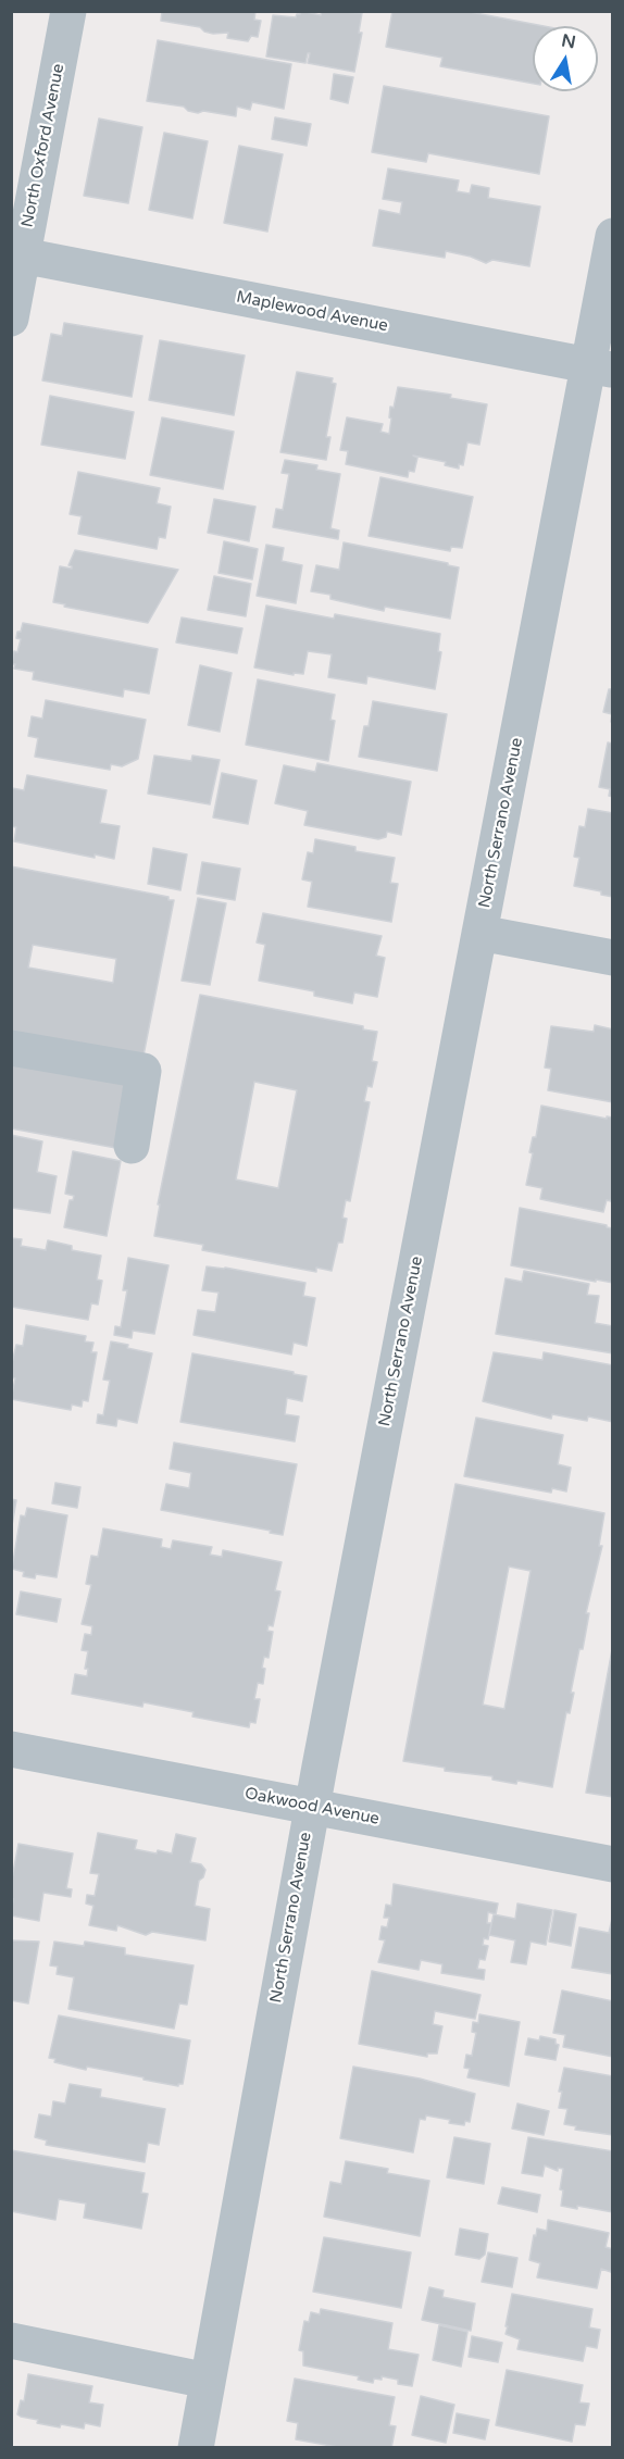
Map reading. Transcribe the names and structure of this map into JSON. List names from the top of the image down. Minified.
{"streets":{"street":["North Oxford Avenue","Maplewood Avenue","North Serrano Avenue","Oakwood Avenue"]},"crossings":[["North Oxford Avenue","Maplewood Avenue"],["Maplewood Avenue","North Serrano Avenue"],["North Serrano Avenue","Oakwood Avenue"]],"north":"top"}
